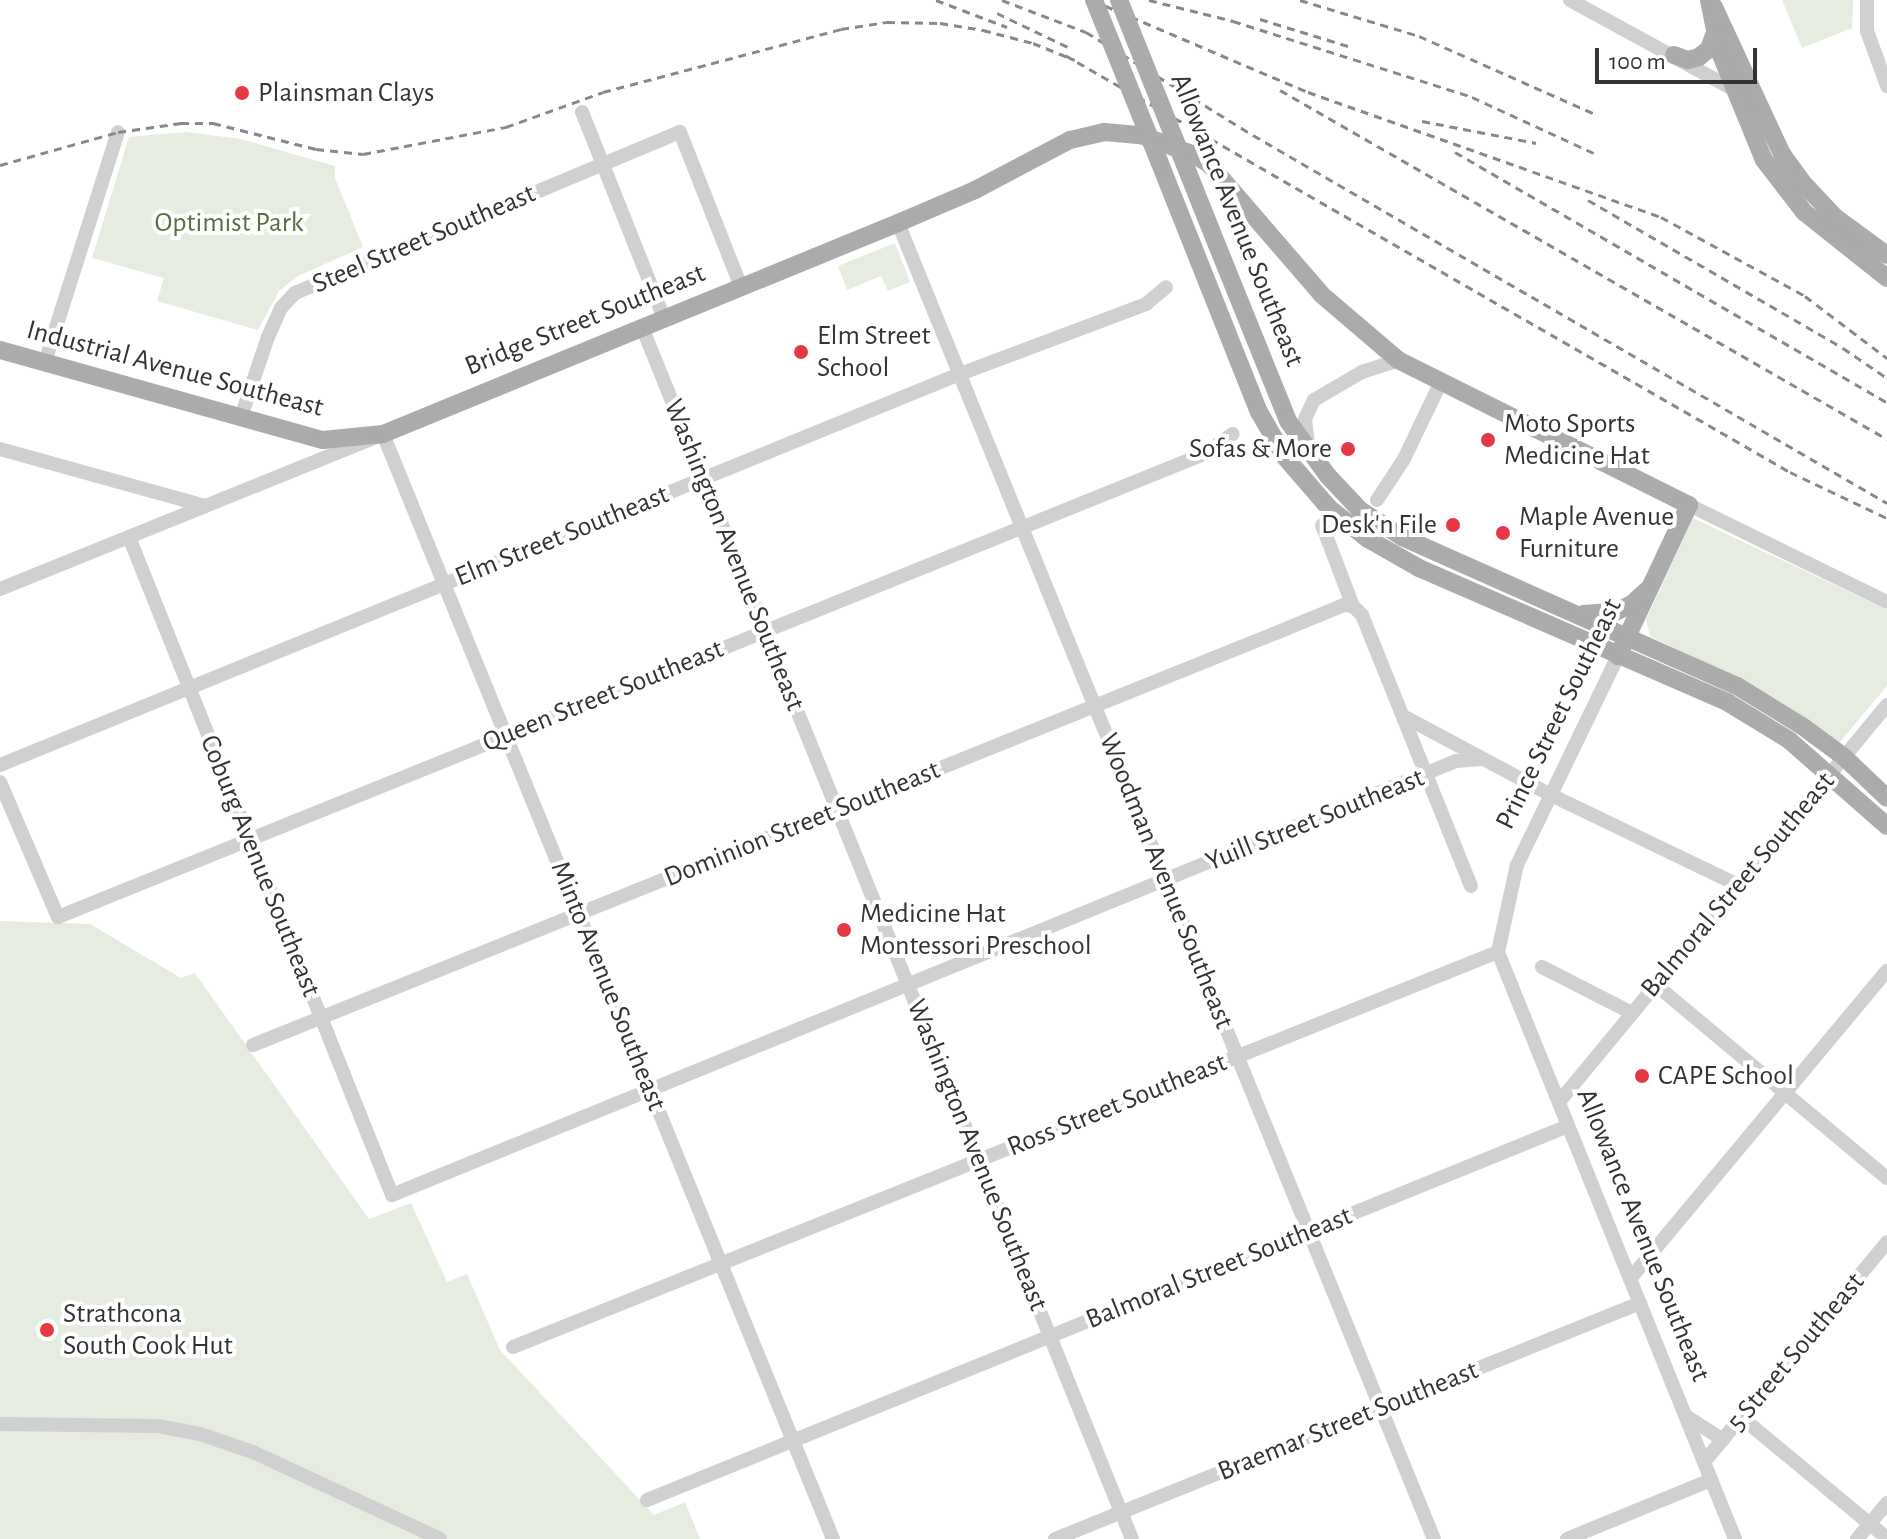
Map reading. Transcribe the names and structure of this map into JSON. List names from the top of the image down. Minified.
{"streets":{"main road":["Allowance Avenue Southeast","Bridge Street Southeast","Industrial Avenue Southeast","Prince Street Southeast"],"street":["Steel Street Southeast","Elm Street Southeast","Washington Avenue Southeast","Queen Street Southeast","Yuill Street Southeast","Dominion Street Southeast","Coburg Avenue Southeast","Woodman Avenue Southeast","Balmoral Street Southeast","Minto Avenue Southeast","Ross Street Southeast","5 Street Southeast","Braemar Street Southeast"]},"crossings":[["Allowance Avenue Southeast","Prince Street Southeast"],["Allowance Avenue Southeast","Balmoral Street Southeast"],["Allowance Avenue Southeast","Ross Street Southeast"],["Allowance Avenue Southeast","5 Street Southeast"],["Allowance Avenue Southeast","Braemar Street Southeast"],["Steel Street Southeast","Bridge Street Southeast"],["Steel Street Southeast","Industrial Avenue Southeast"],["Bridge Street Southeast","Industrial Avenue Southeast"],["Bridge Street Southeast","Washington Avenue Southeast"],["Bridge Street Southeast","Prince Street Southeast"],["Bridge Street Southeast","Coburg Avenue Southeast"],["Bridge Street Southeast","Woodman Avenue Southeast"],["Bridge Street Southeast","Minto Avenue Southeast"],["Industrial Avenue Southeast","Minto Avenue Southeast"],["Elm Street Southeast","Washington Avenue Southeast"],["Elm Street Southeast","Coburg Avenue Southeast"],["Elm Street Southeast","Woodman Avenue Southeast"],["Elm Street Southeast","Minto Avenue Southeast"],["Washington Avenue Southeast","Queen Street Southeast"],["Washington Avenue Southeast","Yuill Street Southeast"],["Washington Avenue Southeast","Dominion Street Southeast"],["Washington Avenue Southeast","Balmoral Street Southeast"],["Washington Avenue Southeast","Ross Street Southeast"],["Washington Avenue Southeast","Braemar Street Southeast"],["Queen Street Southeast","Coburg Avenue Southeast"],["Queen Street Southeast","Woodman Avenue Southeast"],["Queen Street Southeast","Minto Avenue Southeast"],["Prince Street Southeast","Ross Street Southeast"],["Yuill Street Southeast","Coburg Avenue Southeast"],["Yuill Street Southeast","Woodman Avenue Southeast"],["Yuill Street Southeast","Minto Avenue Southeast"],["Dominion Street Southeast","Coburg Avenue Southeast"],["Dominion Street Southeast","Woodman Avenue Southeast"],["Dominion Street Southeast","Minto Avenue Southeast"],["Woodman Avenue Southeast","Balmoral Street Southeast"],["Woodman Avenue Southeast","Ross Street Southeast"],["Woodman Avenue Southeast","Braemar Street Southeast"],["Balmoral Street Southeast","Minto Avenue Southeast"],["Minto Avenue Southeast","Ross Street Southeast"]],"parks":["Optimist Park"],"places":["Plainsman Clays","Elm Street School","Moto Sports Medicine Hat","Sofas & More","Desk'n File","Maple Avenue Furniture","Medicine Hat Montessori Preschool","CAPE School","Strathcona South Cook Hut"],"scale_bar":"100 m"}
